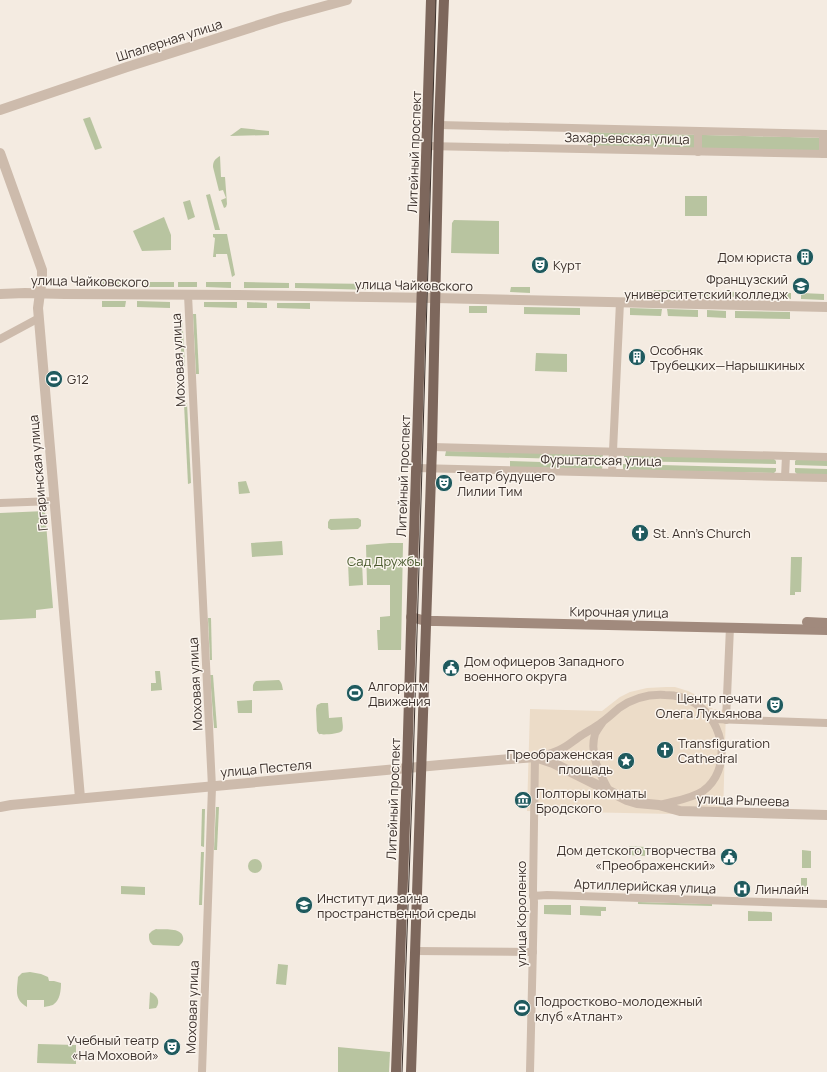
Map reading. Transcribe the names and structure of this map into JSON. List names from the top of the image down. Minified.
{"streets":{"main road":["Литейный проспект","Кирочная улица"],"street":["Шпалерная улица","Захарьевская улица","улица Чайковского","Моховая улица","Фурштатская улица","Гагаринская улица","улица Пестеля","улица Рылеева","Артиллерийская улица","улица Короленко"]},"crossings":[["Захарьевская улица","Литейный проспект"],["Литейный проспект","улица Чайковского"],["Литейный проспект","Фурштатская улица"],["Литейный проспект","Кирочная улица"],["Литейный проспект","улица Пестеля"],["улица Чайковского","Моховая улица"],["улица Чайковского","Гагаринская улица"],["Моховая улица","улица Пестеля"],["Гагаринская улица","улица Пестеля"],["улица Пестеля","улица Короленко"],["Артиллерийская улица","улица Короленко"]],"parks":["Сад Дружбы"],"places":{"building":["Дом юриста","Особняк Трубецких—Нарышкиных"],"theatre":["Курт","Театр будущего Лилии Тим","Центр печати Олега Лукьянова","Учебный театр «На Моховой»"],"school or university":["Французский университетский колледж","Институт дизайна пространственной среды"],"sports":["G12","Алгоритм Движения","Подростково-молодежный клуб «Атлант»"],"church":["St. Ann's Church","Transfiguration Cathedral"],"public building":["Дом офицеров Западного военного округа","Дом детского творчества «Преображенский»"],"place":["Преображенская площадь"],"museum":["Полторы комнаты Бродского"],"hospital":["Линлайн"]}}
